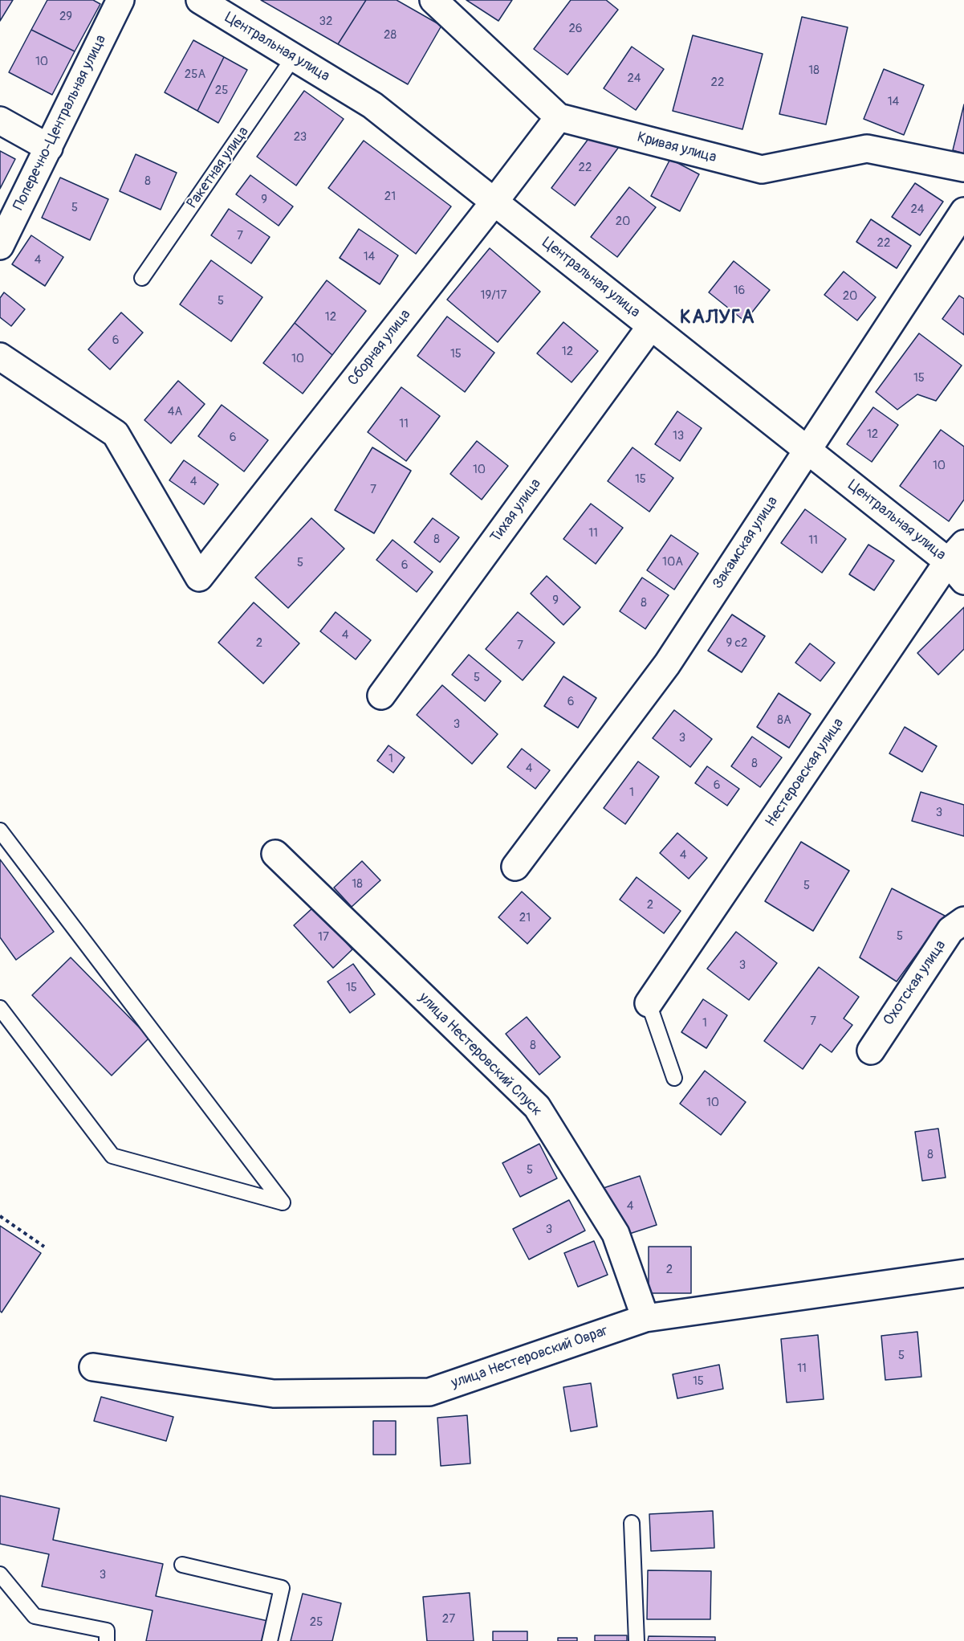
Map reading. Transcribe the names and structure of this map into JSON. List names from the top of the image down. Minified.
{"streets":{"street":["Центральная улица","Поперечно-Центральная улица","Кривая улица","Сборная улица","Тихая улица","Закамская улица","Нестеровская улица","Охотская улица","улица Нестеровский Спуск","улица Нестеровский Овраг"],"lane":["Ракетная улица"]},"crossings":[["Центральная улица","Ракетная улица"],["Центральная улица","Сборная улица"],["Центральная улица","Тихая улица"],["Центральная улица","Закамская улица"],["Центральная улица","Нестеровская улица"],["Кривая улица","Сборная улица"],["улица Нестеровский Спуск","улица Нестеровский Овраг"]],"districts":["КАЛУГА"],"house_numbers":["29","32","26","28","10","18","25А","24","22","25","14","23","22","8","21","9","5","24","20","7","22","14","4","16","19/17","20","5","12","6","12","15","10","15","4А","11","12","13","6","10","10","15","4","7","11","8","11","10А","5","6","9","8","4","2","9 с2","7","5","6","8А","3","3","1","8","4","6","1","3","4","18","5","2","21","5","17","3","15","7","1","8","10","8","5","4","3","2","5","11","15","3","27","25"]}
